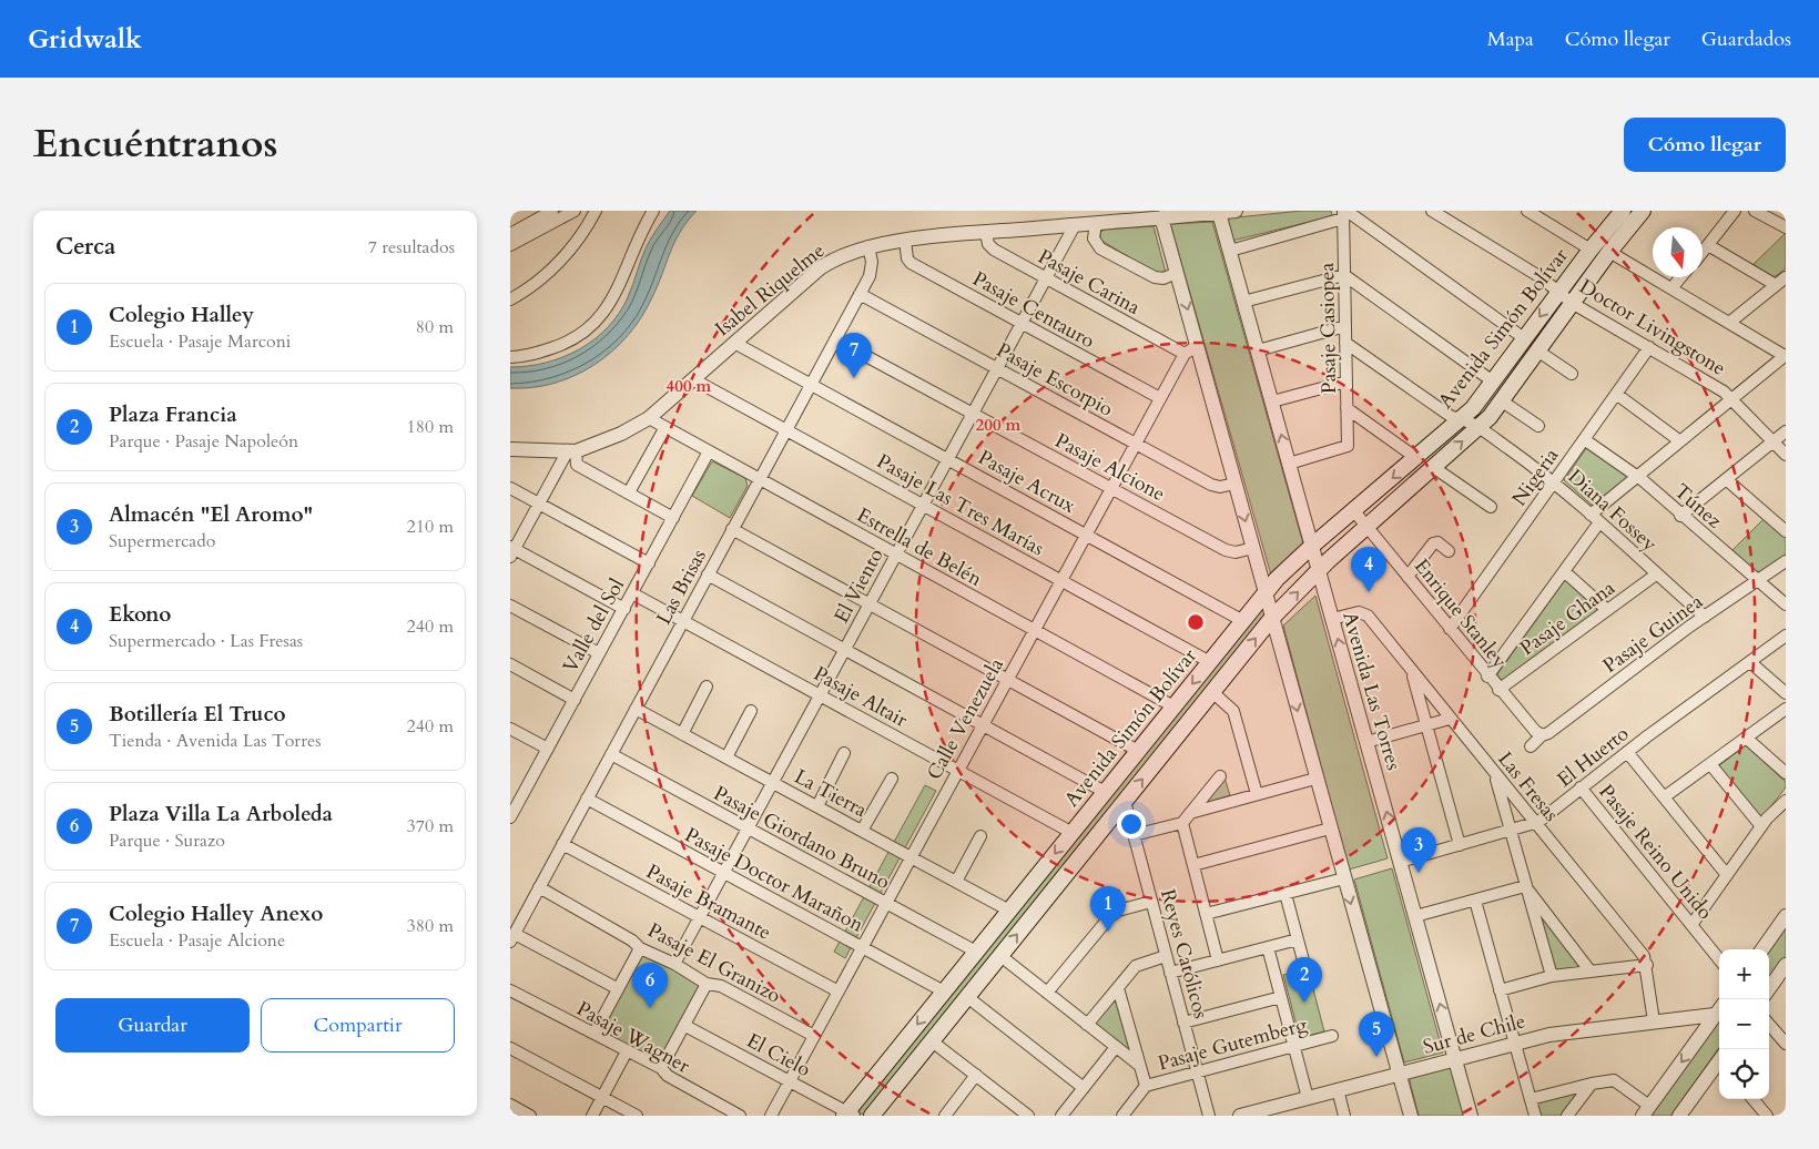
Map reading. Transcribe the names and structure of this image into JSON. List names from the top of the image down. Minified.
{"streets":{"main road":["Avenida Simón Bolívar"],"street":["Pasaje Carina","Isabel Riquelme","Pasaje Centauro","Doctor Livingstone","Pasaje Casiopea","Pasaje Escorpio","Pasaje Alcione","Nigeria","Pasaje Acrux","Pasaje Las Tres Marías","Túnez","Diana Fossey","Estrella de Belén","El Viento","Las Brisas","Enrique Stanley","Pasaje Ghana","Valle del Sol","Pasaje Guinea","Avenida Las Torres","Pasaje Altair","Calle Venezuela","El Huerto","Las Fresas","La Tierra","Pasaje Giordano Bruno","Pasaje Reino Unido","Pasaje Doctor Marañon","Pasaje Bramante","Reyes Católicos","Pasaje El Granizo","Sur de Chile","Pasaje Wagner","Pasaje Gutemberg","El Cielo"]},"crossings":[["Pasaje Carina","Isabel Riquelme"],["Pasaje Carina","El Viento"],["Pasaje Carina","Calle Venezuela"],["Isabel Riquelme","Pasaje Centauro"],["Isabel Riquelme","Pasaje Acrux"],["Isabel Riquelme","Pasaje Las Tres Marías"],["Isabel Riquelme","Estrella de Belén"],["Isabel Riquelme","El Viento"],["Isabel Riquelme","Las Brisas"],["Isabel Riquelme","Avenida Las Torres"],["Pasaje Centauro","El Viento"],["Pasaje Centauro","Calle Venezuela"],["Doctor Livingstone","Avenida Simón Bolívar"],["Doctor Livingstone","Nigeria"],["Pasaje Casiopea","Diana Fossey"],["Pasaje Casiopea","Avenida Las Torres"],["Avenida Simón Bolívar","Pasaje Acrux"],["Avenida Simón Bolívar","Pasaje Las Tres Marías"],["Avenida Simón Bolívar","Diana Fossey"],["Avenida Simón Bolívar","Estrella de Belén"],["Avenida Simón Bolívar","Enrique Stanley"],["Avenida Simón Bolívar","Avenida Las Torres"],["Avenida Simón Bolívar","Pasaje Altair"],["Avenida Simón Bolívar","La Tierra"],["Avenida Simón Bolívar","Pasaje Giordano Bruno"],["Avenida Simón Bolívar","Pasaje Doctor Marañon"],["Avenida Simón Bolívar","Reyes Católicos"],["Avenida Simón Bolívar","El Cielo"],["Pasaje Escorpio","El Viento"],["Pasaje Escorpio","Las Brisas"],["Pasaje Escorpio","Calle Venezuela"],["Pasaje Alcione","El Viento"],["Pasaje Alcione","Las Brisas"],["Pasaje Alcione","Calle Venezuela"],["Nigeria","Túnez"],["Nigeria","Diana Fossey"],["Nigeria","Enrique Stanley"],["Pasaje Acrux","El Viento"],["Pasaje Acrux","Las Brisas"],["Pasaje Acrux","Calle Venezuela"],["Pasaje Las Tres Marías","El Viento"],["Pasaje Las Tres Marías","Las Brisas"],["Pasaje Las Tres Marías","Calle Venezuela"],["Túnez","Pasaje Guinea"],["Diana Fossey","Pasaje Ghana"],["Diana Fossey","Pasaje Guinea"],["Estrella de Belén","El Viento"],["Estrella de Belén","Las Brisas"],["Estrella de Belén","Valle del Sol"],["Estrella de Belén","Calle Venezuela"],["El Viento","Pasaje Altair"],["El Viento","La Tierra"],["El Viento","Pasaje Giordano Bruno"],["El Viento","Pasaje Doctor Marañon"],["El Viento","Pasaje Bramante"],["El Viento","Pasaje El Granizo"],["Las Brisas","Pasaje Altair"],["Las Brisas","La Tierra"],["Las Brisas","Pasaje Giordano Bruno"],["Las Brisas","Pasaje Doctor Marañon"],["Las Brisas","Pasaje Bramante"],["Las Brisas","Pasaje El Granizo"],["Enrique Stanley","Pasaje Ghana"],["Enrique Stanley","Pasaje Guinea"],["Valle del Sol","Pasaje Altair"],["Avenida Las Torres","El Huerto"],["Avenida Las Torres","Las Fresas"],["Avenida Las Torres","Sur de Chile"],["Pasaje Altair","Calle Venezuela"],["Calle Venezuela","La Tierra"],["Calle Venezuela","Pasaje Giordano Bruno"],["Calle Venezuela","Pasaje Doctor Marañon"],["Calle Venezuela","Pasaje Bramante"],["Calle Venezuela","Pasaje El Granizo"],["Calle Venezuela","El Cielo"],["El Huerto","Las Fresas"],["El Huerto","Pasaje Reino Unido"],["Las Fresas","Sur de Chile"],["Reyes Católicos","Pasaje Gutemberg"]],"north":"bottom","page":{"header":"Gridwalk","nav":["Mapa","Cómo llegar","Guardados"],"title":"Encuéntranos","buttons":["Cómo llegar",["Guardar","Compartir"]],"heading":["Cerca","7 resultados"],"list":[{"mark":"1","name":"Colegio Halley","note":"Escuela · Pasaje Marconi","value":"80 m"},{"mark":"2","name":"Plaza Francia","note":"Parque · Pasaje Napoleón","value":"180 m"},{"mark":"3","name":"Almacén \"El Aromo\"","note":"Supermercado","value":"210 m"},{"mark":"4","name":"Ekono","note":"Supermercado · Las Fresas","value":"240 m"},{"mark":"5","name":"Botillería El Truco","note":"Tienda · Avenida Las Torres","value":"240 m"},{"mark":"6","name":"Plaza Villa La Arboleda","note":"Parque · Surazo","value":"370 m"},{"mark":"7","name":"Colegio Halley Anexo","note":"Escuela · Pasaje Alcione","value":"380 m"}],"pins":["7","4","3","1","2","6","5"],"map_buttons":["+","−"]},"rings":["400 m","200 m"]}
